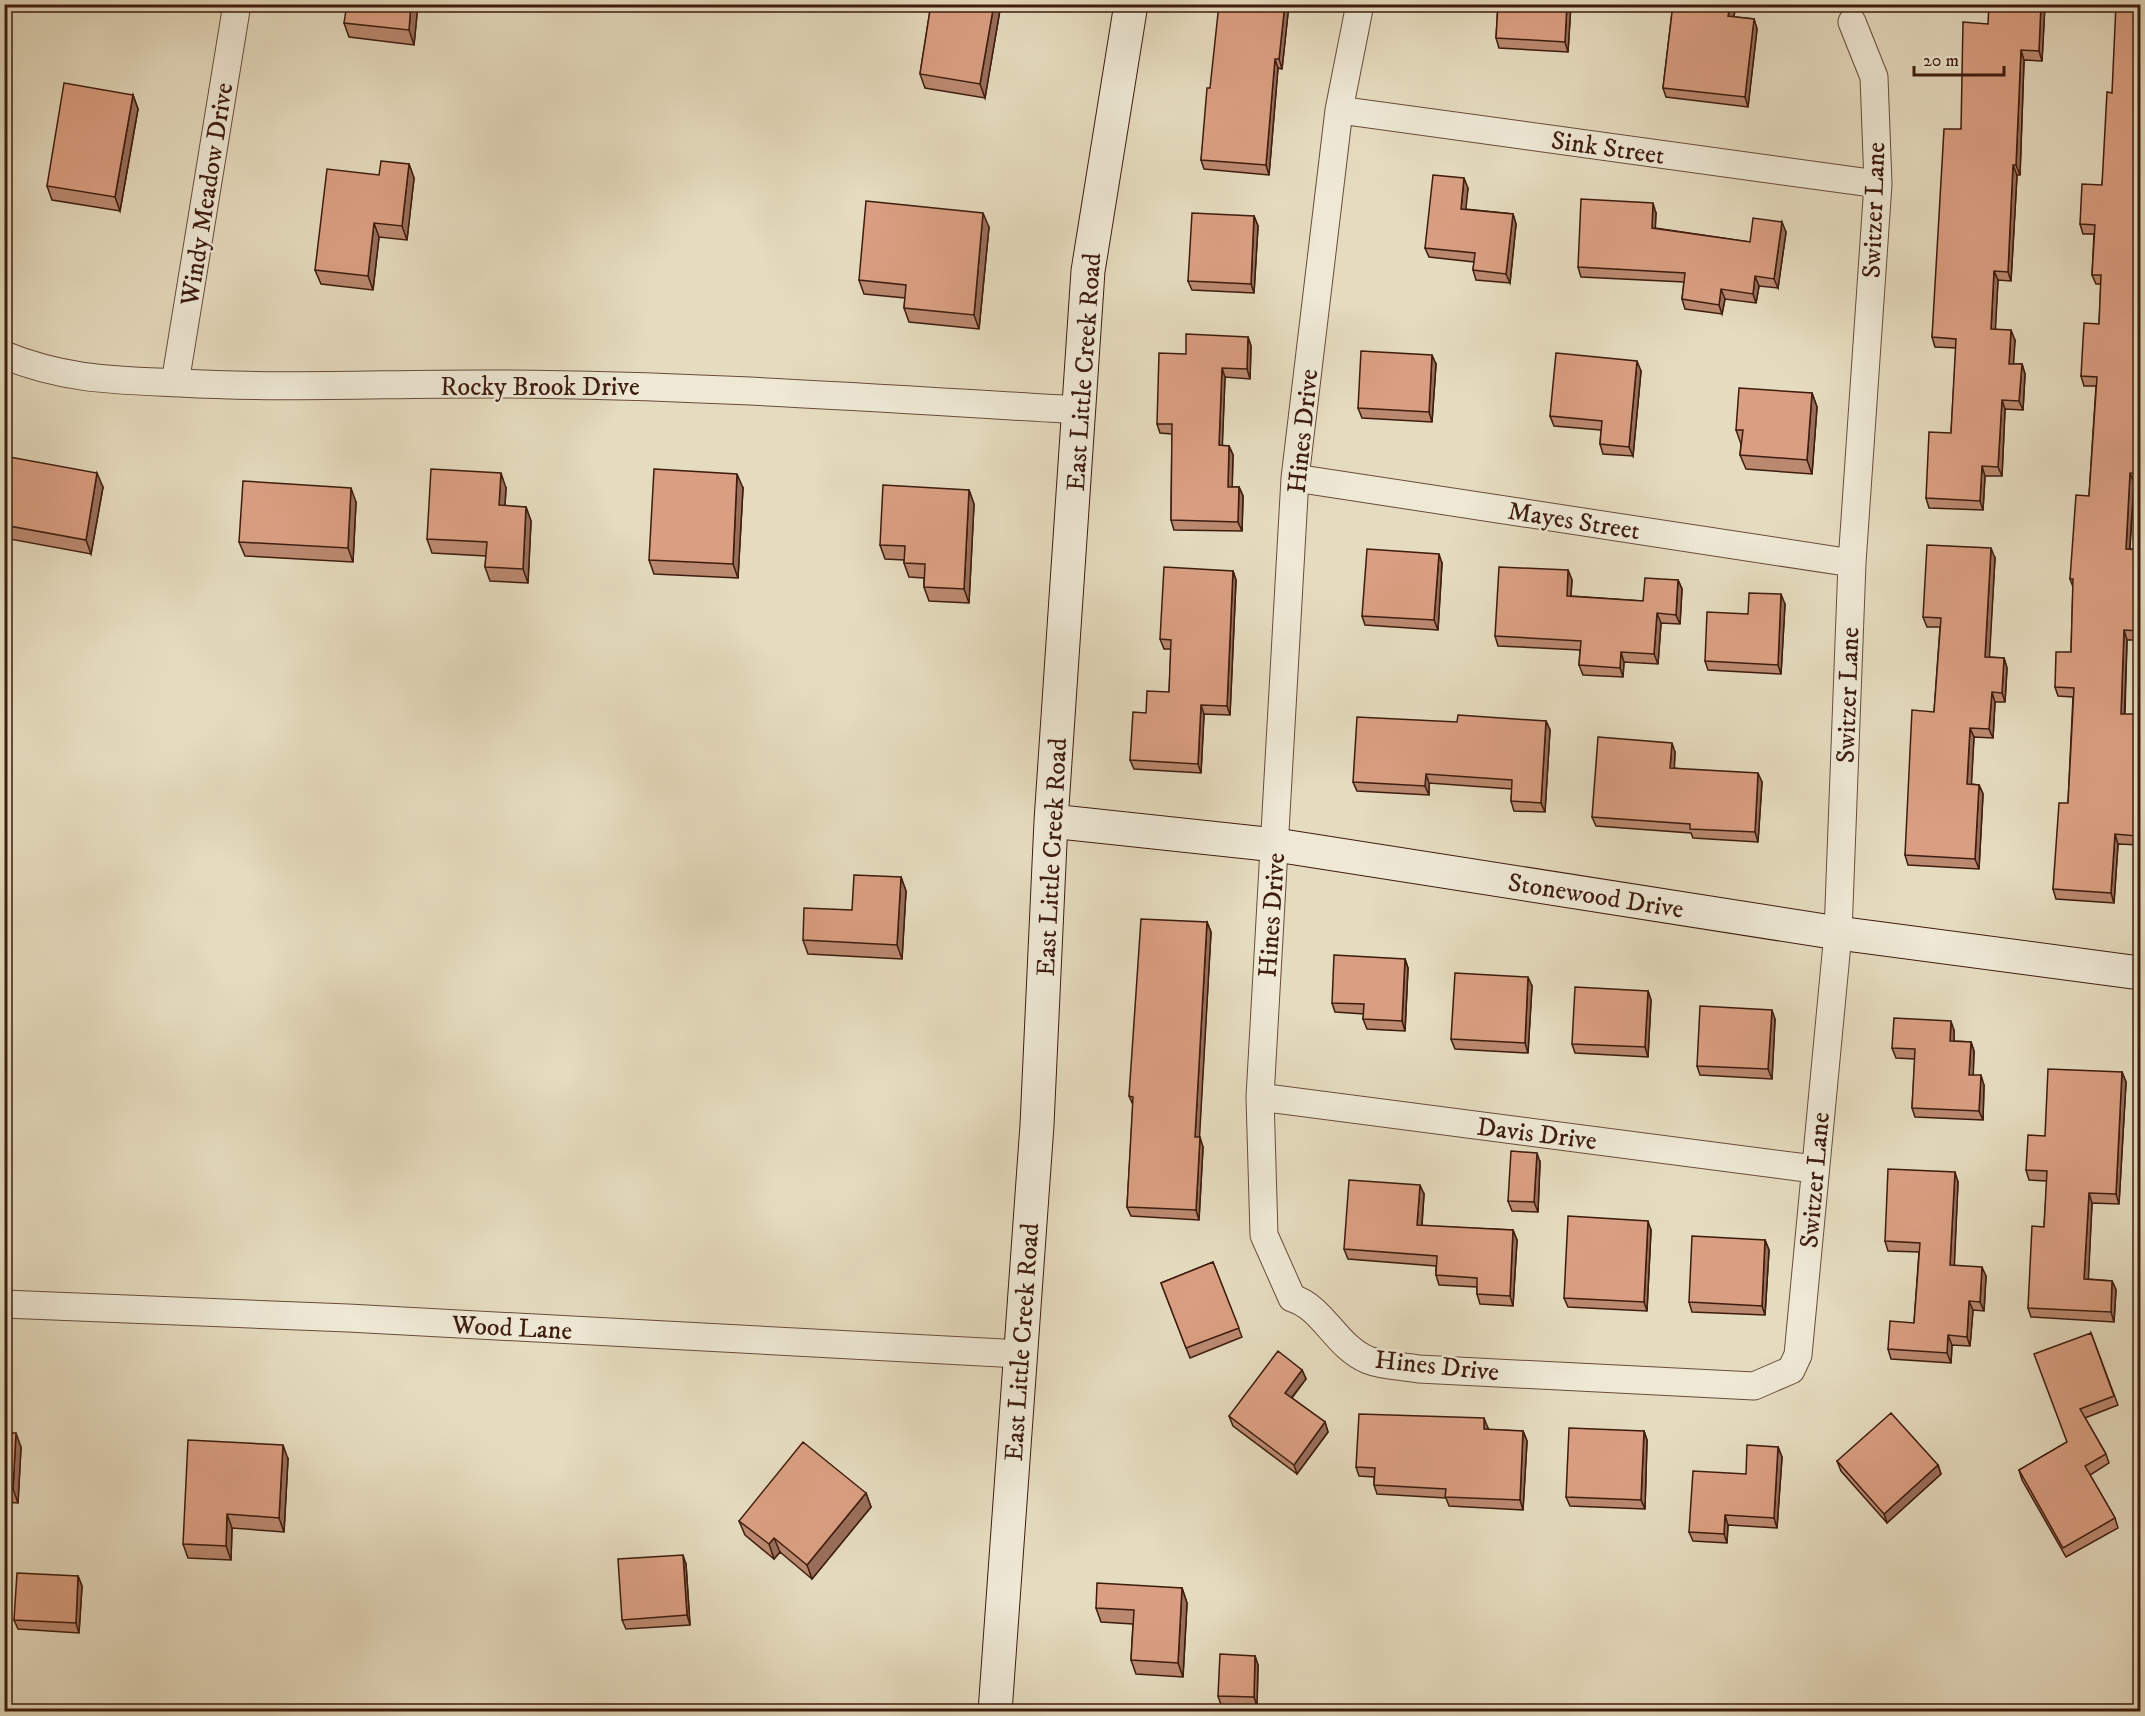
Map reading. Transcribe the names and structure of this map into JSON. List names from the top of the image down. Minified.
{"streets":{"street":["Sink Street","Windy Meadow Drive","Switzer Lane","East Little Creek Road","Rocky Brook Drive","Hines Drive","Mayes Street","Stonewood Drive","Davis Drive","Wood Lane"]},"crossings":[["Sink Street","Switzer Lane"],["Sink Street","Hines Drive"],["Windy Meadow Drive","Rocky Brook Drive"],["Switzer Lane","Hines Drive"],["Switzer Lane","Mayes Street"],["Switzer Lane","Stonewood Drive"],["Switzer Lane","Davis Drive"],["East Little Creek Road","Rocky Brook Drive"],["East Little Creek Road","Stonewood Drive"],["East Little Creek Road","Wood Lane"],["Hines Drive","Mayes Street"],["Hines Drive","Stonewood Drive"],["Hines Drive","Davis Drive"]],"scale_bar":"20 m"}
